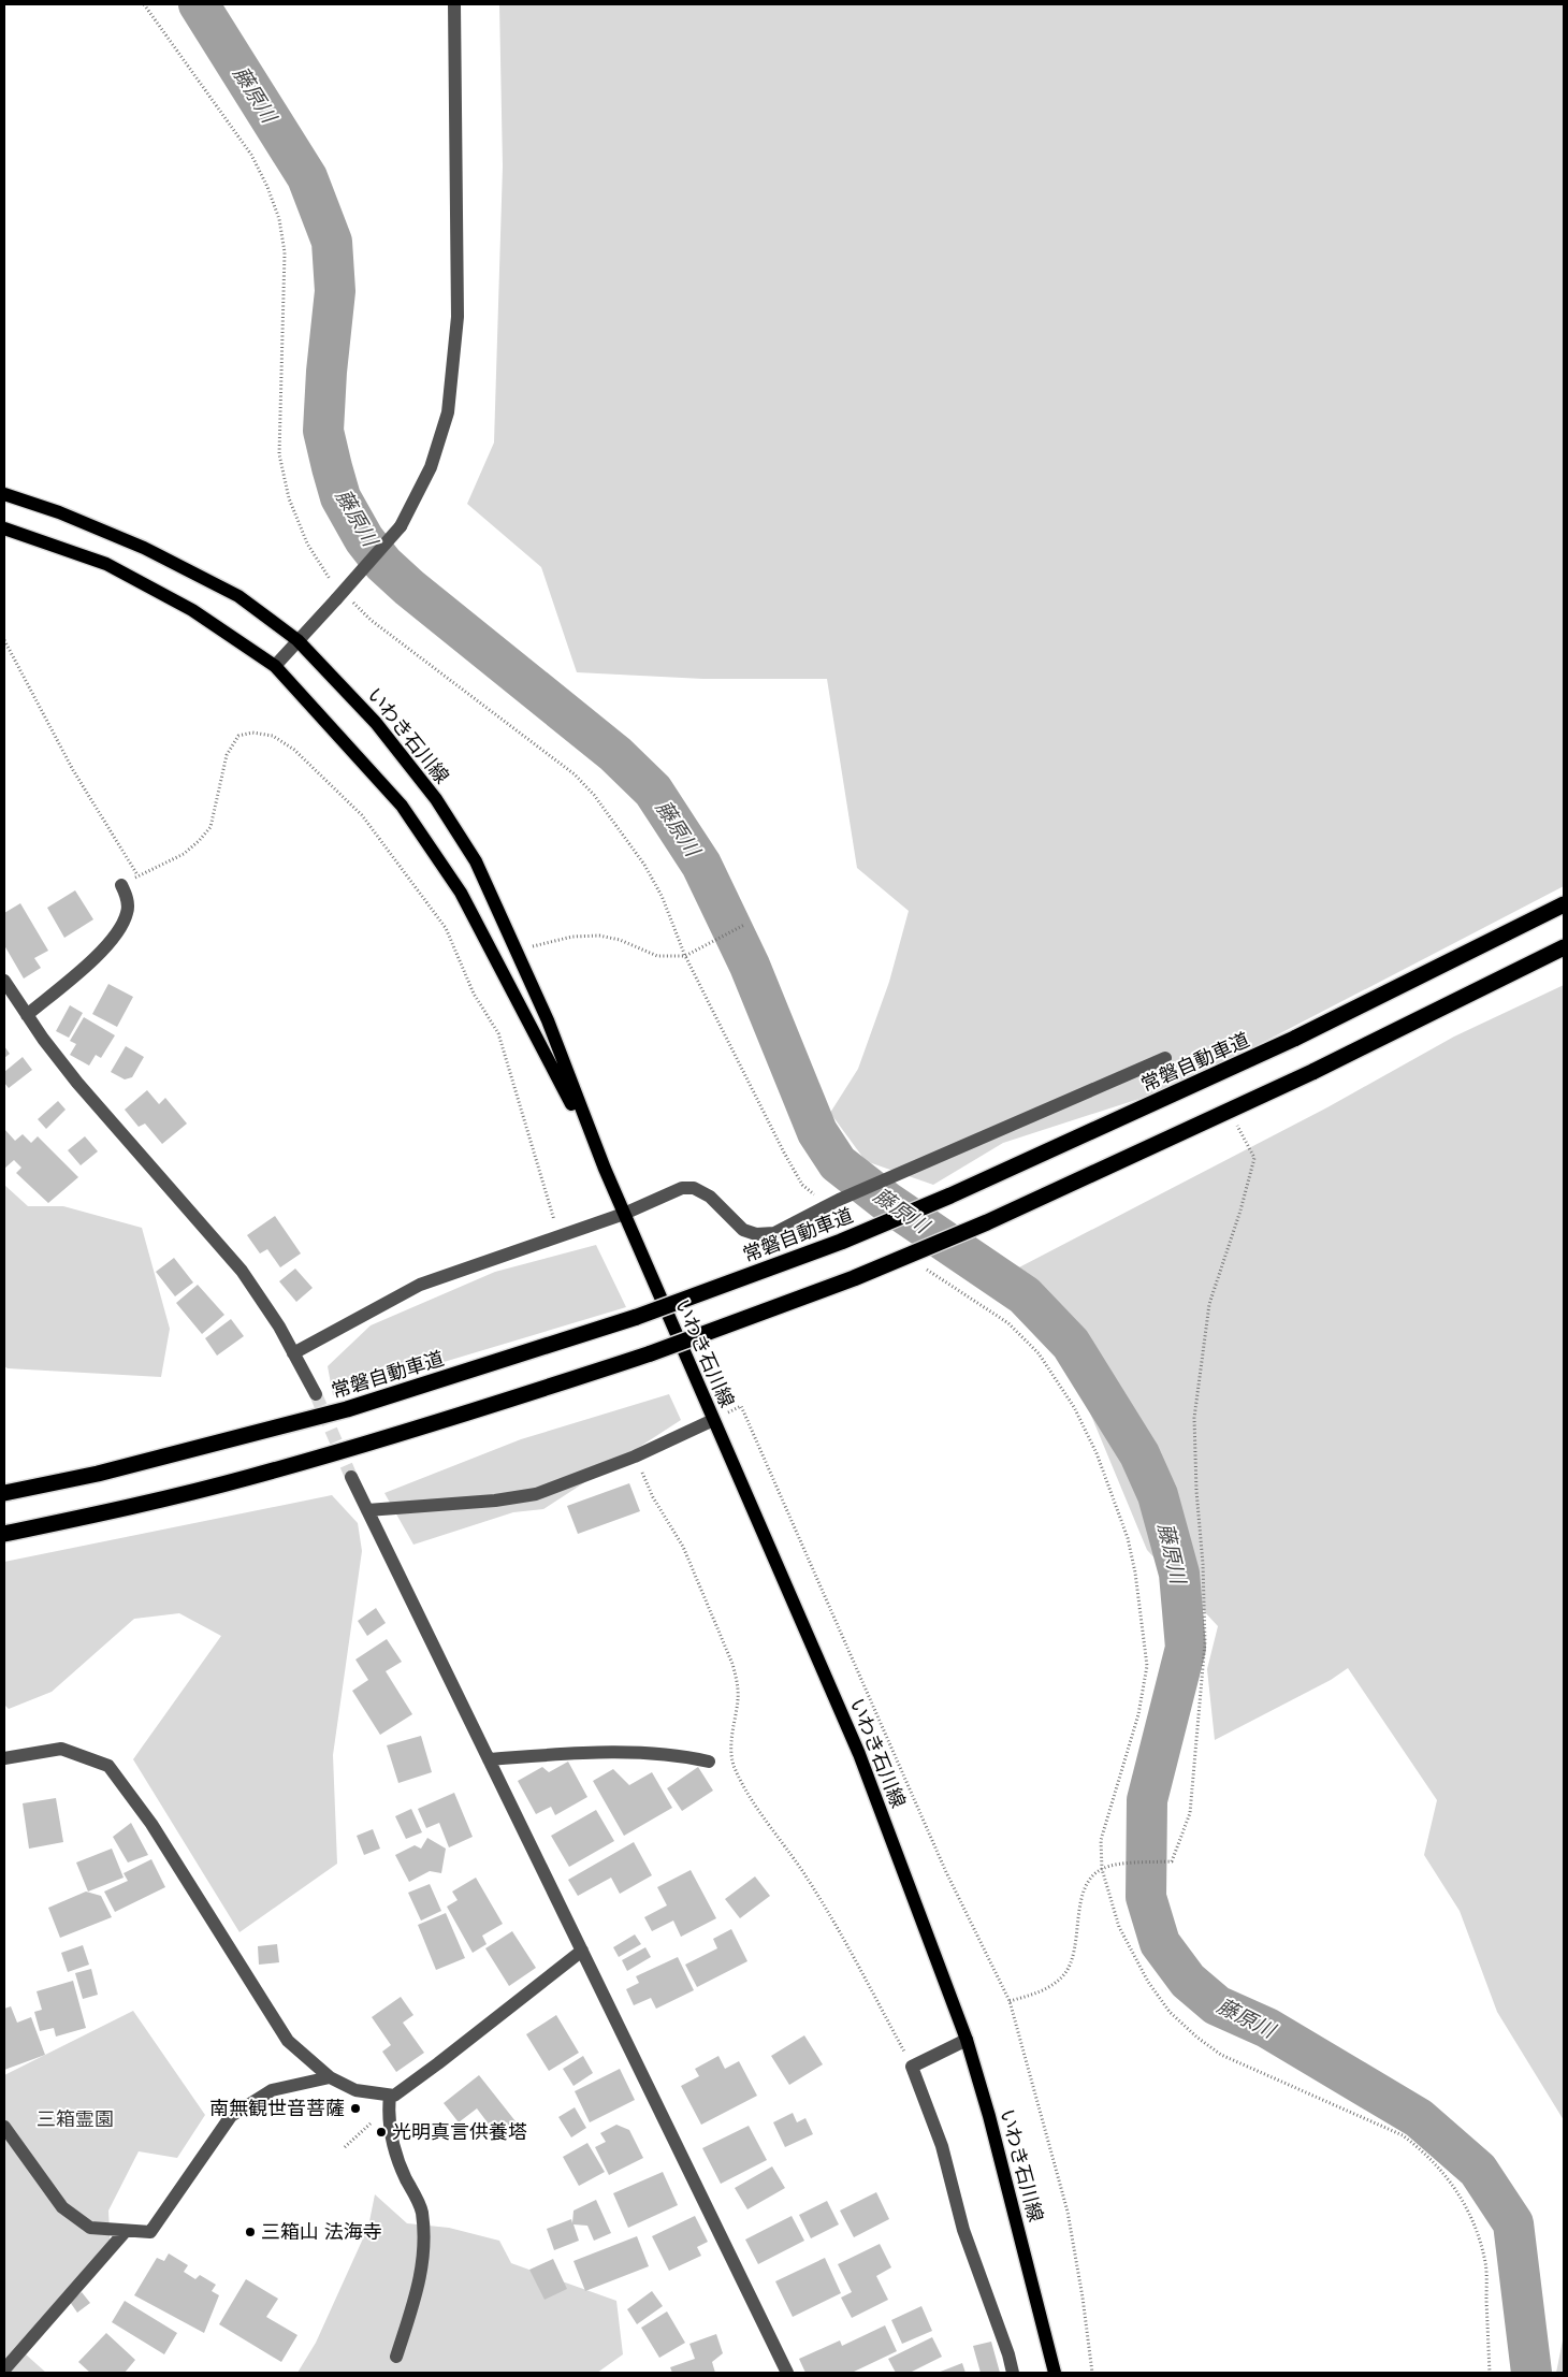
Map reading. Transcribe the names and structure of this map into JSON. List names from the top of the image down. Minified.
{"streets":{"highway":["常磐自動車道"],"main road":["いわき石川線"]},"water":["藤原川"],"parks":["三箱霊園"],"places":["南無観世音菩薩","光明真言供養塔","三箱山 法海寺"]}
